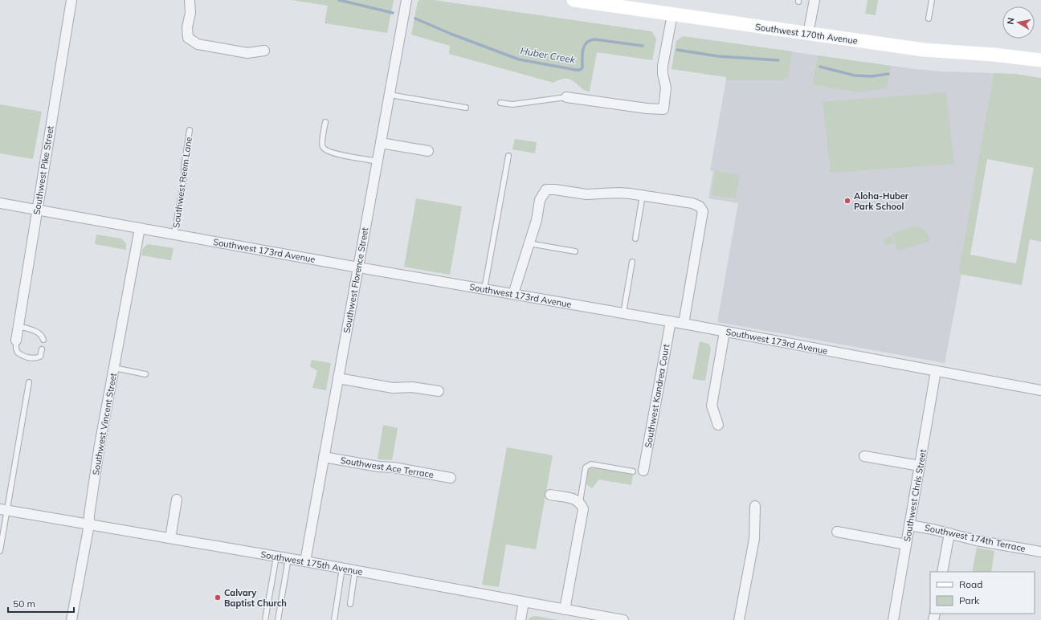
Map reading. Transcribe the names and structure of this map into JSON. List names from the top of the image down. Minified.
{"streets":{"main road":["Southwest 170th Avenue"],"street":["Southwest Pike Street","Southwest 173rd Avenue","Southwest Florence Street","Southwest Kandrea Court","Southwest Vincent Street","Southwest Ace Terrace","Southwest Chris Street","Southwest 174th Terrace","Southwest 175th Avenue"],"lane":["Southwest Reem Lane"]},"crossings":[["Southwest Pike Street","Southwest 173rd Avenue"],["Southwest Reem Lane","Southwest 173rd Avenue"],["Southwest 173rd Avenue","Southwest Florence Street"],["Southwest 173rd Avenue","Southwest Kandrea Court"],["Southwest 173rd Avenue","Southwest Vincent Street"],["Southwest 173rd Avenue","Southwest Chris Street"],["Southwest Florence Street","Southwest Ace Terrace"],["Southwest Florence Street","Southwest 175th Avenue"],["Southwest Vincent Street","Southwest 175th Avenue"],["Southwest Chris Street","Southwest 174th Terrace"]],"water":["Huber Creek"],"places":["Aloha-Huber Park School","Calvary Baptist Church"],"legend":["Road","Park"],"scale_bar":"50 m","north":"left"}
